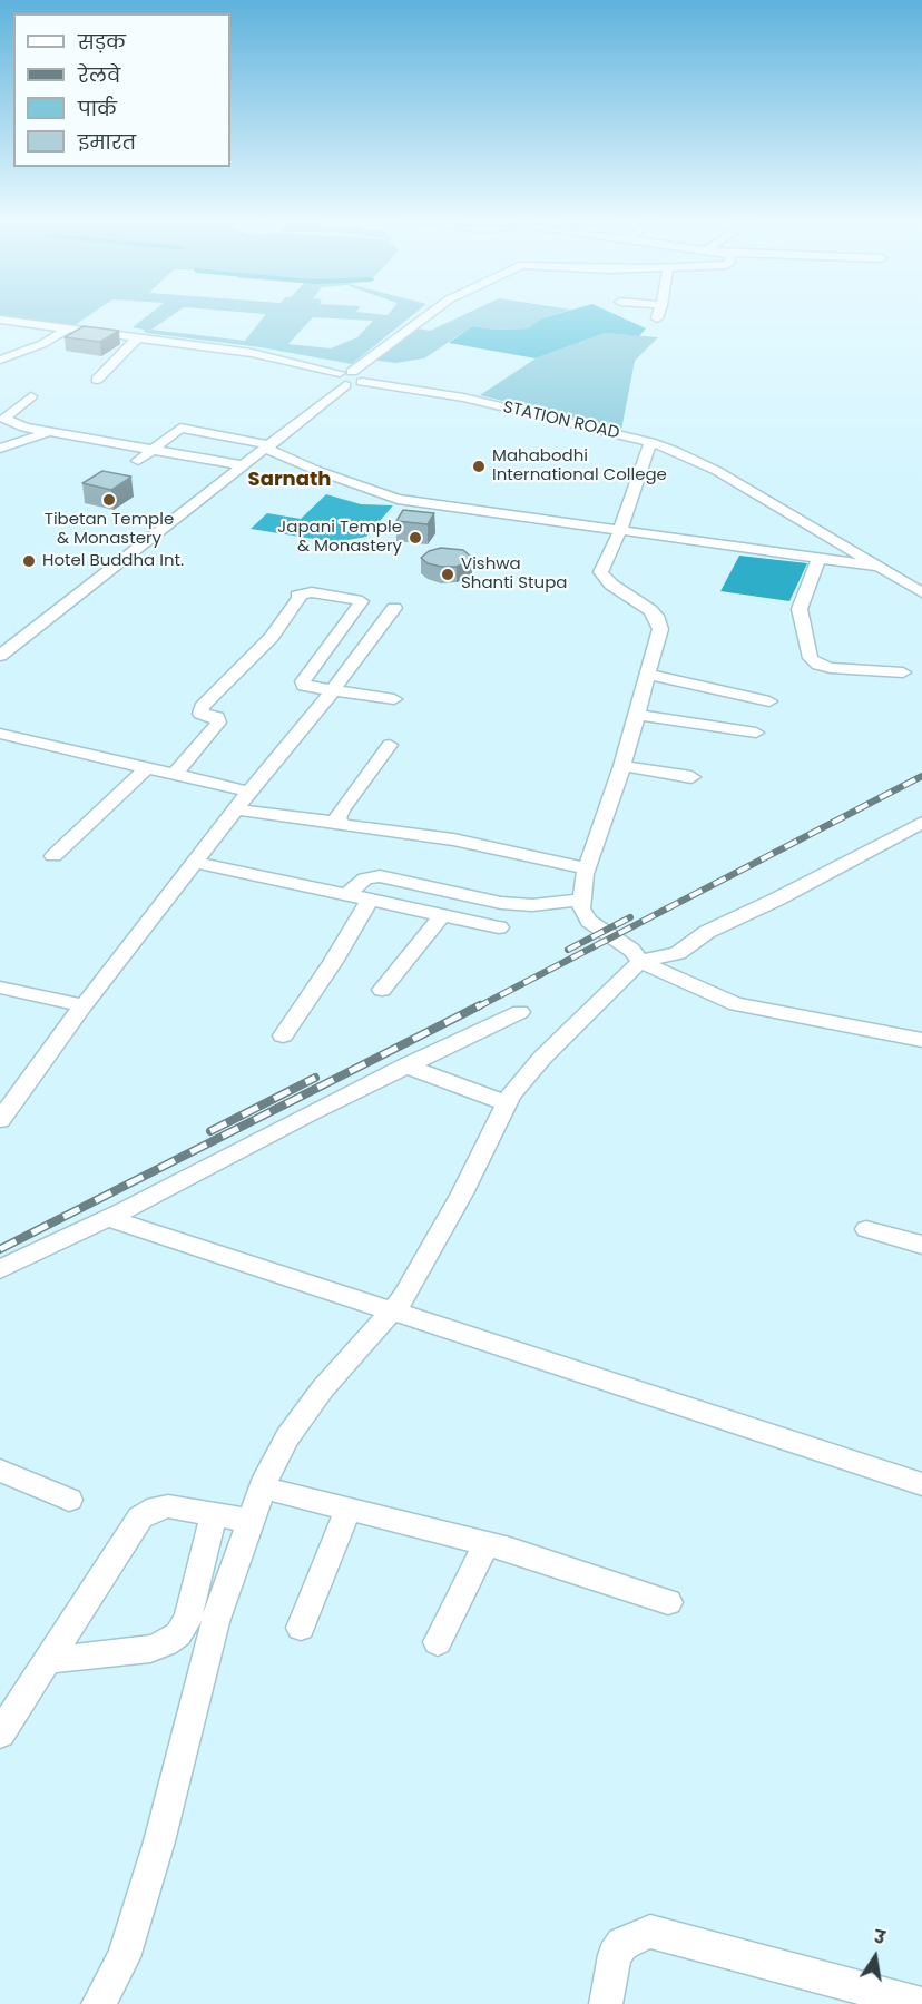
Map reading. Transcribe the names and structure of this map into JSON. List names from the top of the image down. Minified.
{"streets":{"street":["STATION ROAD"]},"districts":["Sarnath"],"places":["Mahabodhi International College","Tibetan Temple & Monastery","Japani Temple & Monastery","Hotel Buddha Int.","Vishwa Shanti Stupa"],"legend":["सड़क","रेलवे","पार्क","इमारत"],"north":"top"}
